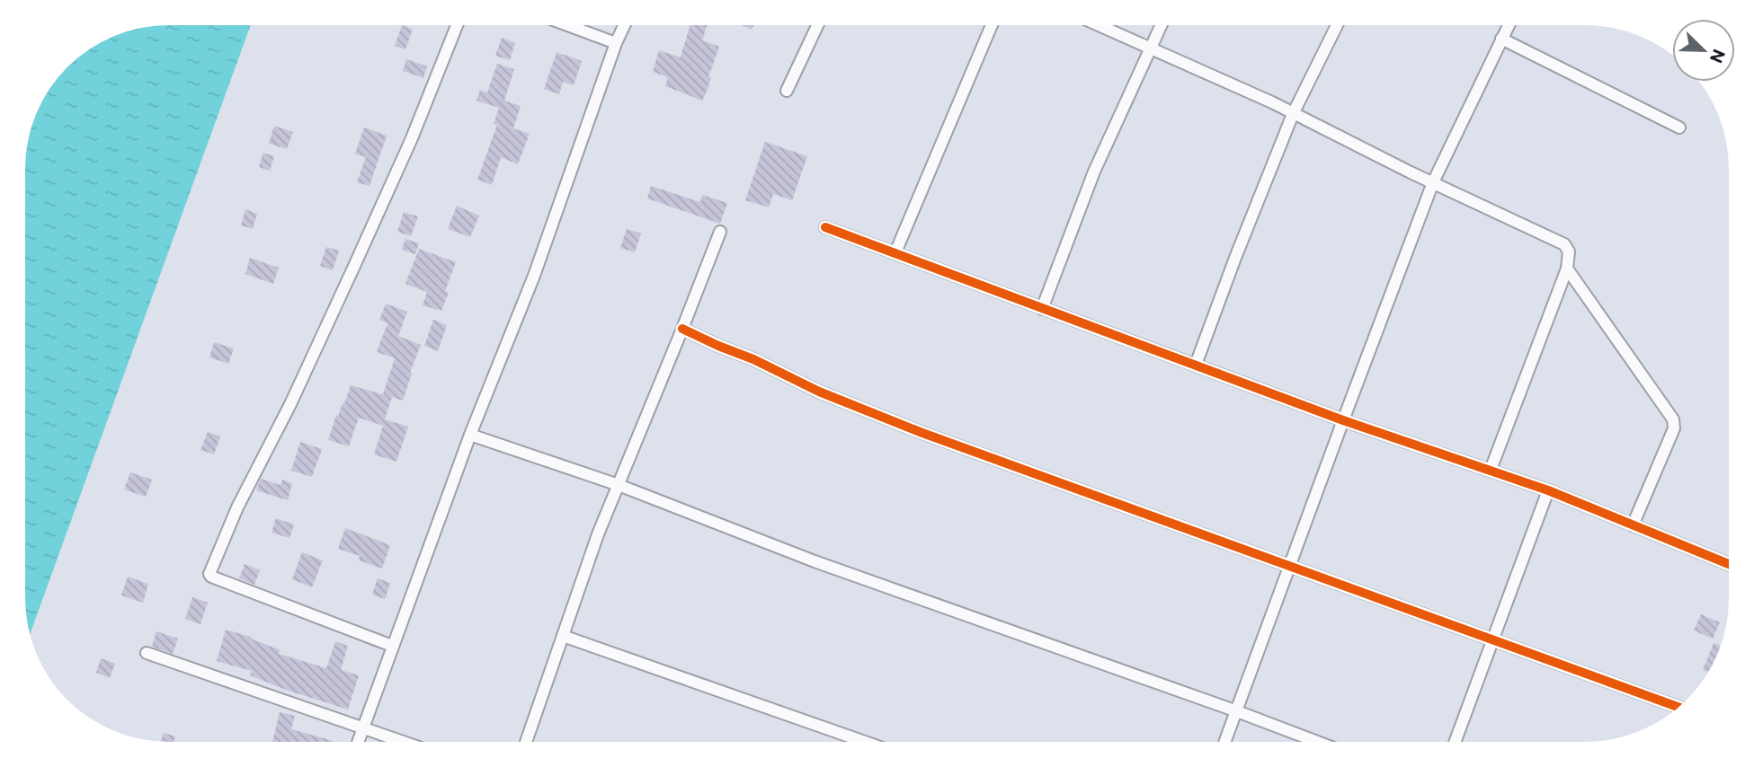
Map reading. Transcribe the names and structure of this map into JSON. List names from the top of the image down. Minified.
{"north":"bottom right"}
